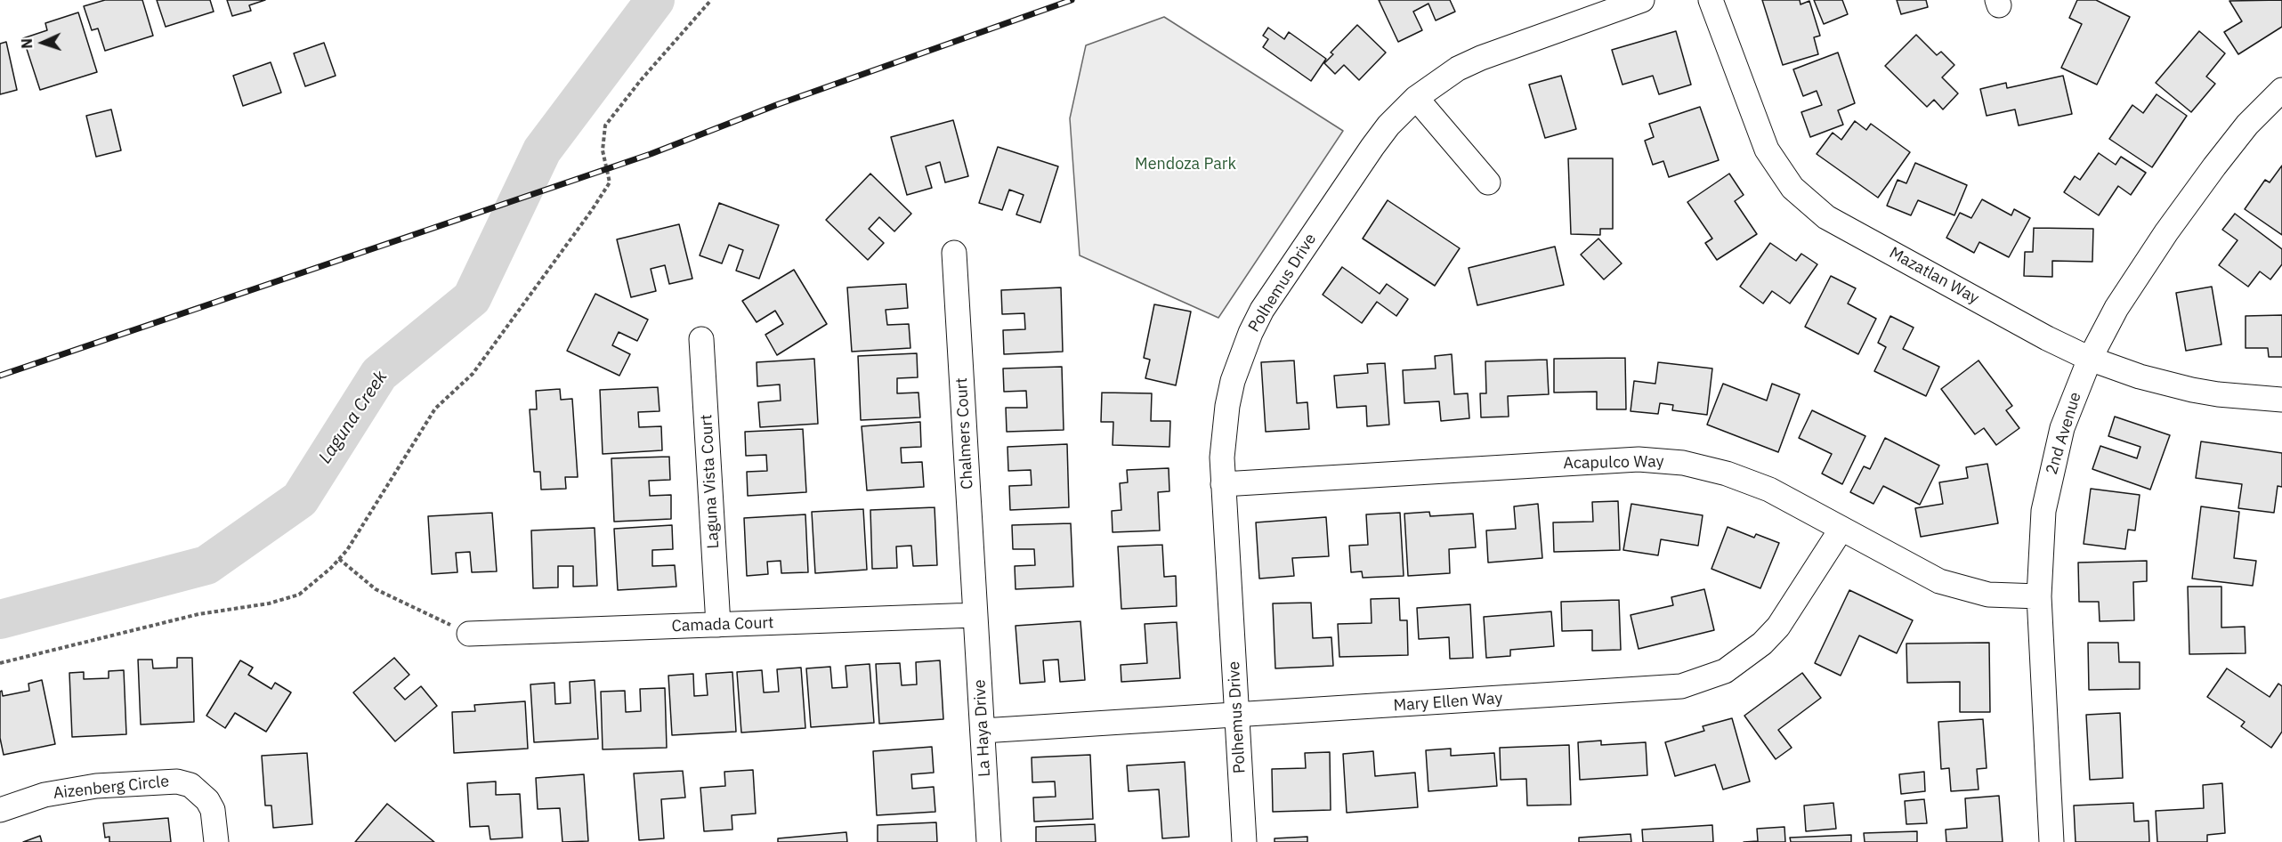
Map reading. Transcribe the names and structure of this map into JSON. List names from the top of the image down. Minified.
{"streets":{"street":["Mazatlan Way","Polhemus Drive","Chalmers Court","2nd Avenue","Acapulco Way","Laguna Vista Court","Camada Court","Mary Ellen Way","La Haya Drive","Aizenberg Circle"]},"crossings":[["Mazatlan Way","2nd Avenue"],["Polhemus Drive","Acapulco Way"],["Polhemus Drive","Mary Ellen Way"],["Chalmers Court","Camada Court"],["Chalmers Court","La Haya Drive"],["2nd Avenue","Acapulco Way"],["Acapulco Way","Mary Ellen Way"],["Laguna Vista Court","Camada Court"],["Camada Court","La Haya Drive"],["Mary Ellen Way","La Haya Drive"]],"water":["Laguna Creek"],"parks":["Mendoza Park"],"north":"left"}
